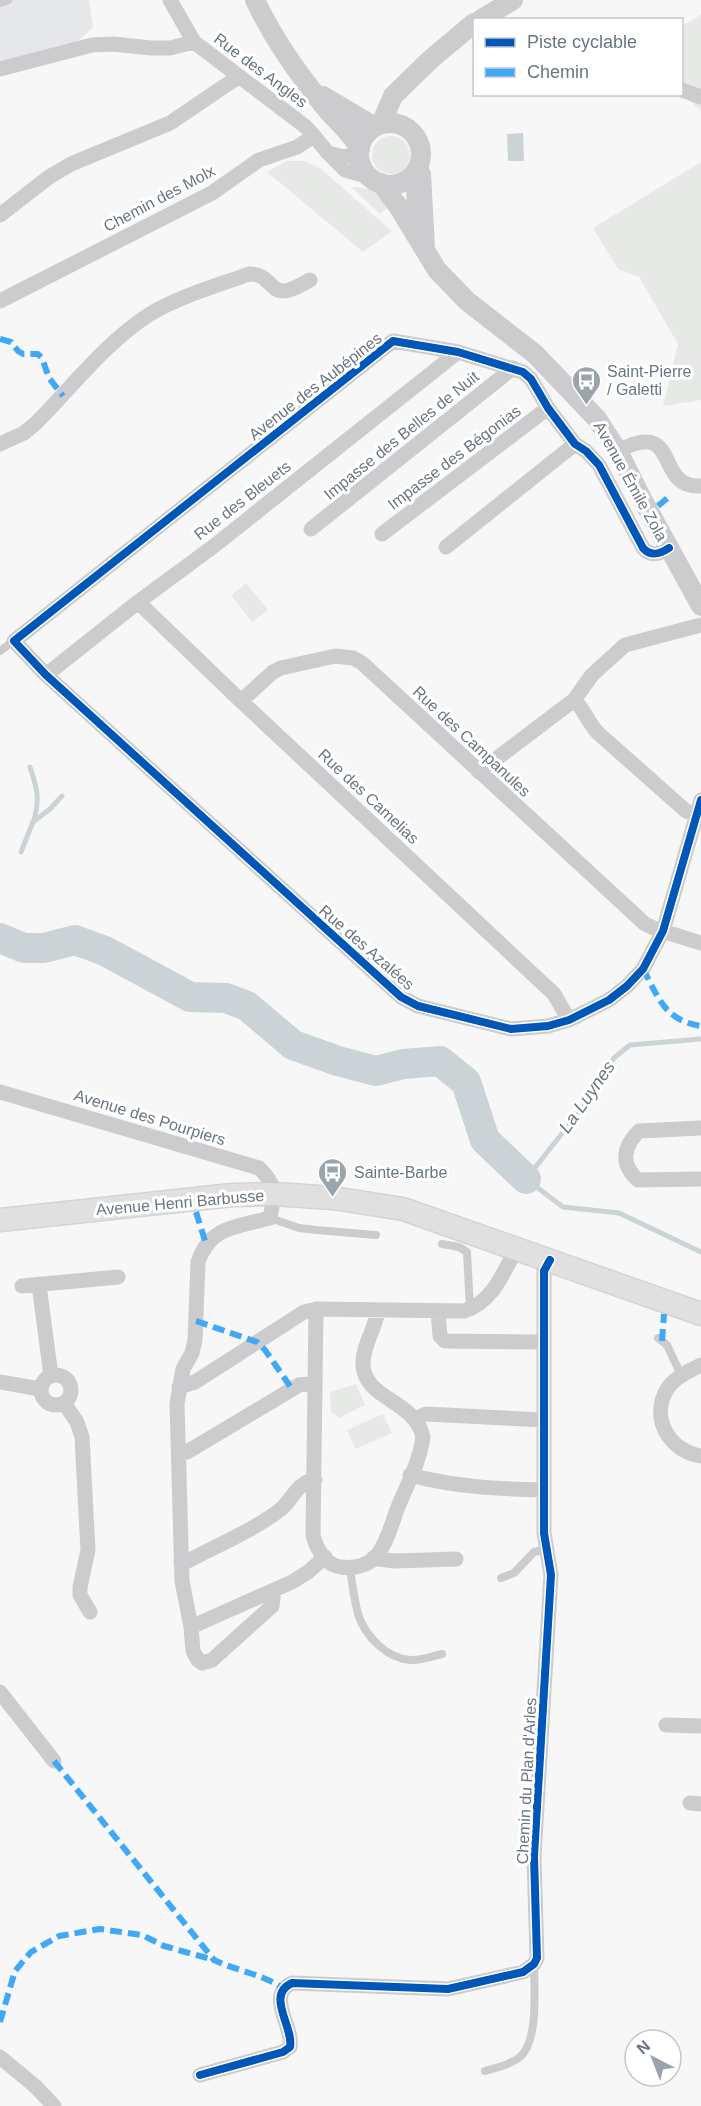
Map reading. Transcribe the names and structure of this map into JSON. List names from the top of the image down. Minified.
{"streets":{"main road":["Avenue Henri Barbusse"],"street":["Rue des Angles","Chemin des Molx","Avenue des Aubépines","Impasse des Belles de Nuit","Impasse des Bégonias","Avenue Émile Zola","Rue des Bleuets","Rue des Campanules","Rue des Camelias","Rue des Azalées","Avenue des Pourpiers","Chemin du Plan d'Arles"]},"crossings":[["Rue des Angles","Chemin des Molx"],["Avenue des Aubépines","Impasse des Belles de Nuit"],["Avenue des Aubépines","Impasse des Bégonias"],["Avenue des Aubépines","Avenue Émile Zola"],["Avenue des Aubépines","Rue des Bleuets"],["Avenue des Aubépines","Rue des Azalées"],["Rue des Bleuets","Rue des Camelias"],["Rue des Bleuets","Rue des Azalées"],["Rue des Campanules","Rue des Camelias"],["Rue des Campanules","Rue des Azalées"],["Rue des Camelias","Rue des Azalées"],["Avenue des Pourpiers","Avenue Henri Barbusse"],["Avenue Henri Barbusse","Chemin du Plan d'Arles"]],"water":["La Luynes"],"places":{"bus stop":["Saint-Pierre / Galetti","Sainte-Barbe"]},"legend":["Piste cyclable","Chemin"],"north":"top left"}
